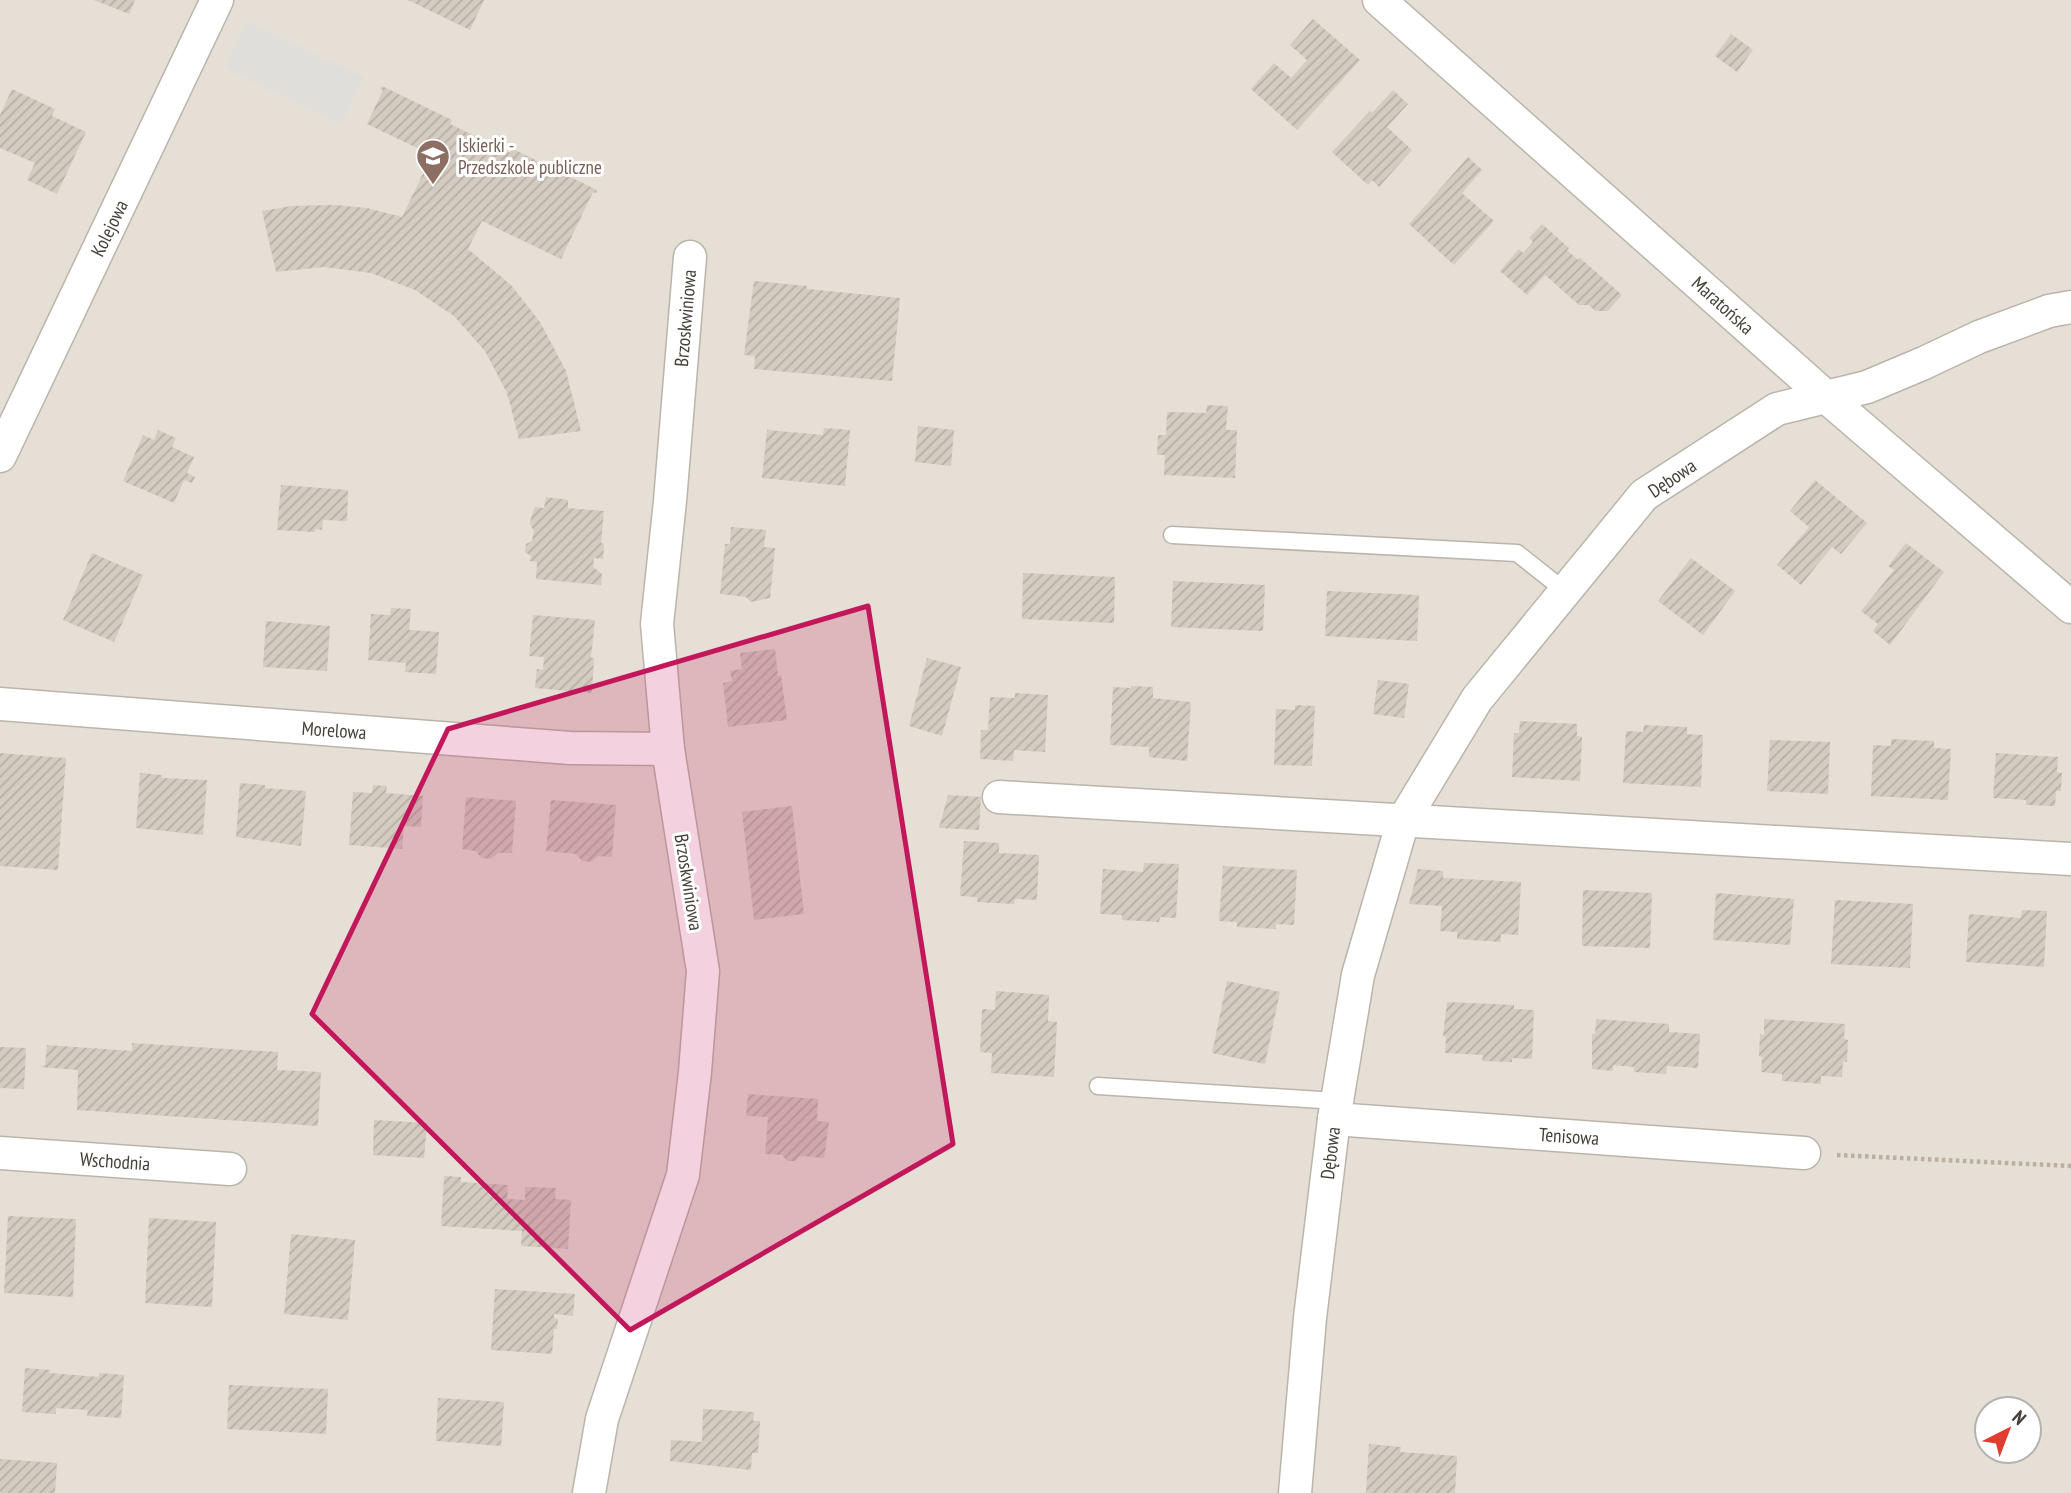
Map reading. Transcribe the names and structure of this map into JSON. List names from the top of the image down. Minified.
{"streets":{"street":["Kolejowa","Maratońska","Brzoskwiniowa","Dębowa","Morelowa","Tenisowa","Wschodnia"]},"crossings":[["Maratońska","Dębowa"],["Brzoskwiniowa","Morelowa"],["Dębowa","Tenisowa"]],"places":{"school or university":["Iskierki - Przedszkole publiczne"]},"north":"top right"}
